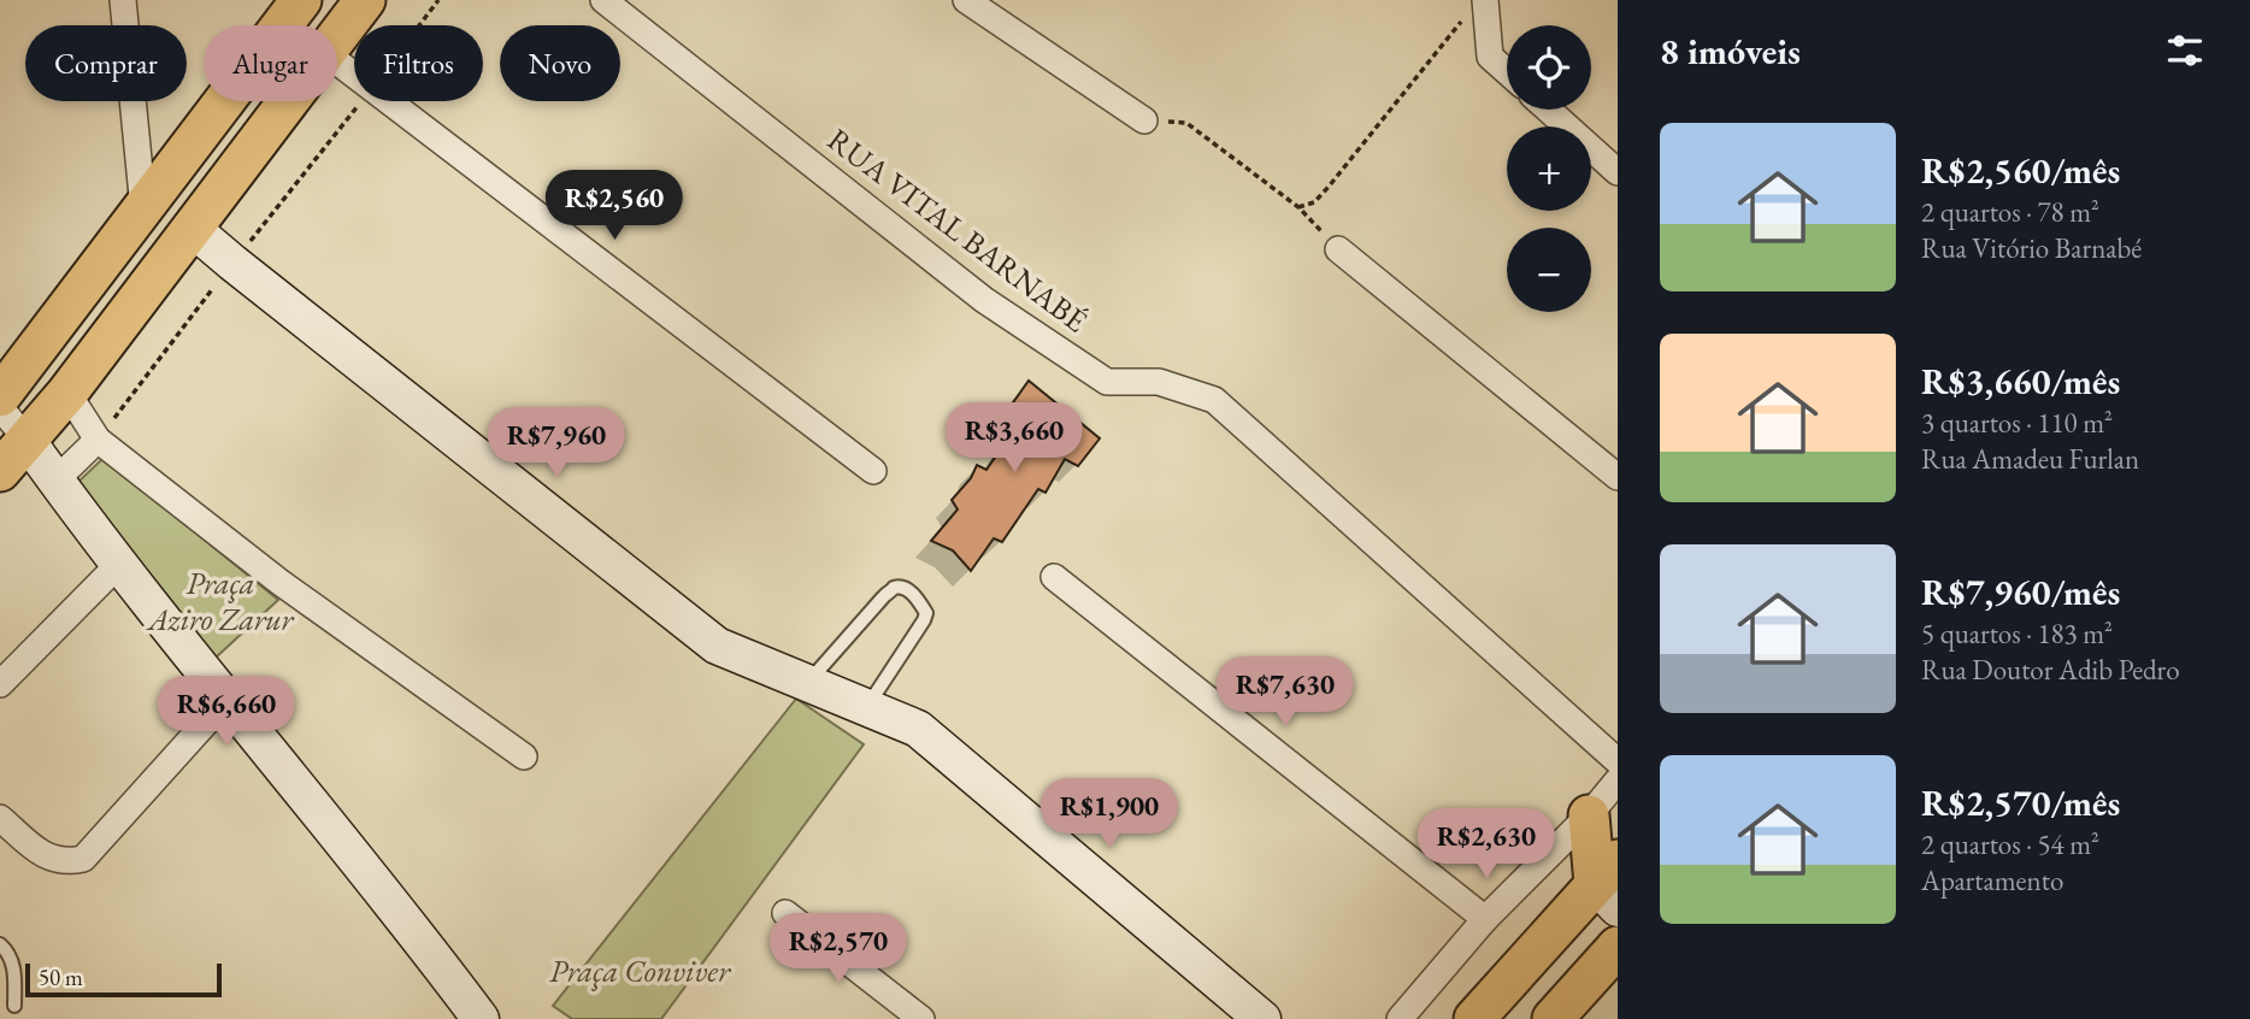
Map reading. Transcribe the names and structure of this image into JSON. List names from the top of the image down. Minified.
{"streets":{"street":["RUA VITAL BARNABÉ"]},"parks":["Praça Aziro Zarur","Praça Conviver"],"scale_bar":"50 m","page":{"heading":"8 imóveis","map_buttons":["+","−"],"chip":["Comprar","Alugar","Filtros","Novo"],"list":[{"name":"R$2,560/mês","note":"2 quartos · 78 m² · Rua Vitório Barnabé"},{"name":"R$3,660/mês","note":"3 quartos · 110 m² · Rua Amadeu Furlan"},{"name":"R$7,960/mês","note":"5 quartos · 183 m² · Rua Doutor Adib Pedro"},{"name":"R$2,570/mês","note":"2 quartos · 54 m² · Apartamento"}],"price":["R$2,560","R$3,660","R$7,960","R$7,630","R$6,660","R$1,900","R$2,630","R$2,570"],"scale":"50 m"}}
